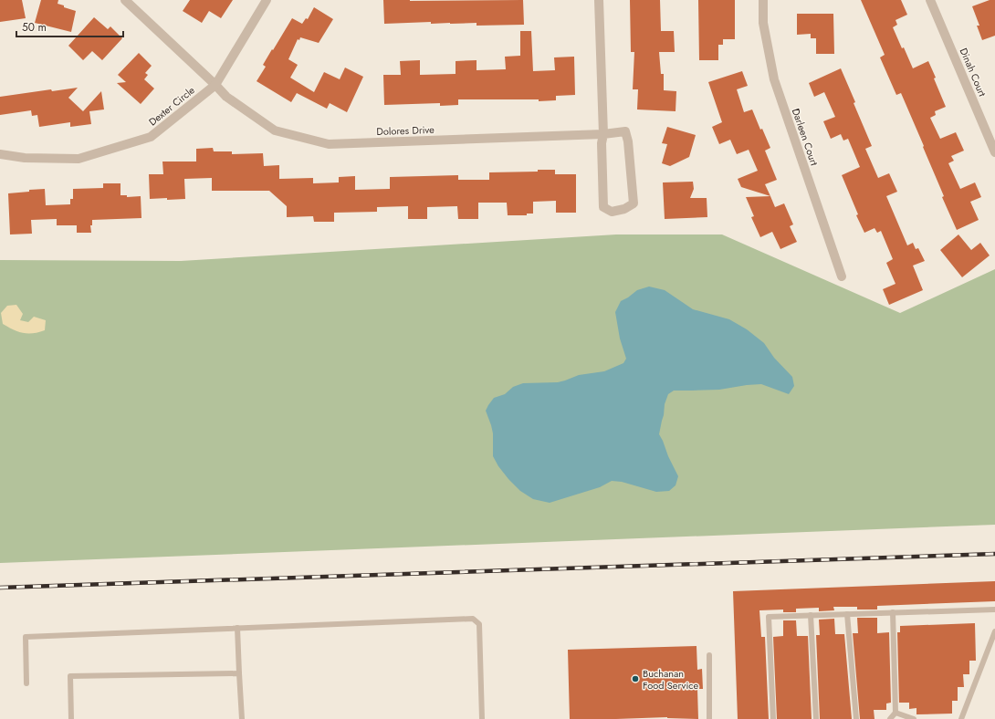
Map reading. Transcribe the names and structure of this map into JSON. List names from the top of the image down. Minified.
{"streets":{"street":["Dinah Court","Dexter Circle","Dolores Drive","Darleen Court"]},"crossings":[["Dexter Circle","Dolores Drive"]],"places":["Buchanan Food Service"],"scale_bar":"50 m"}
